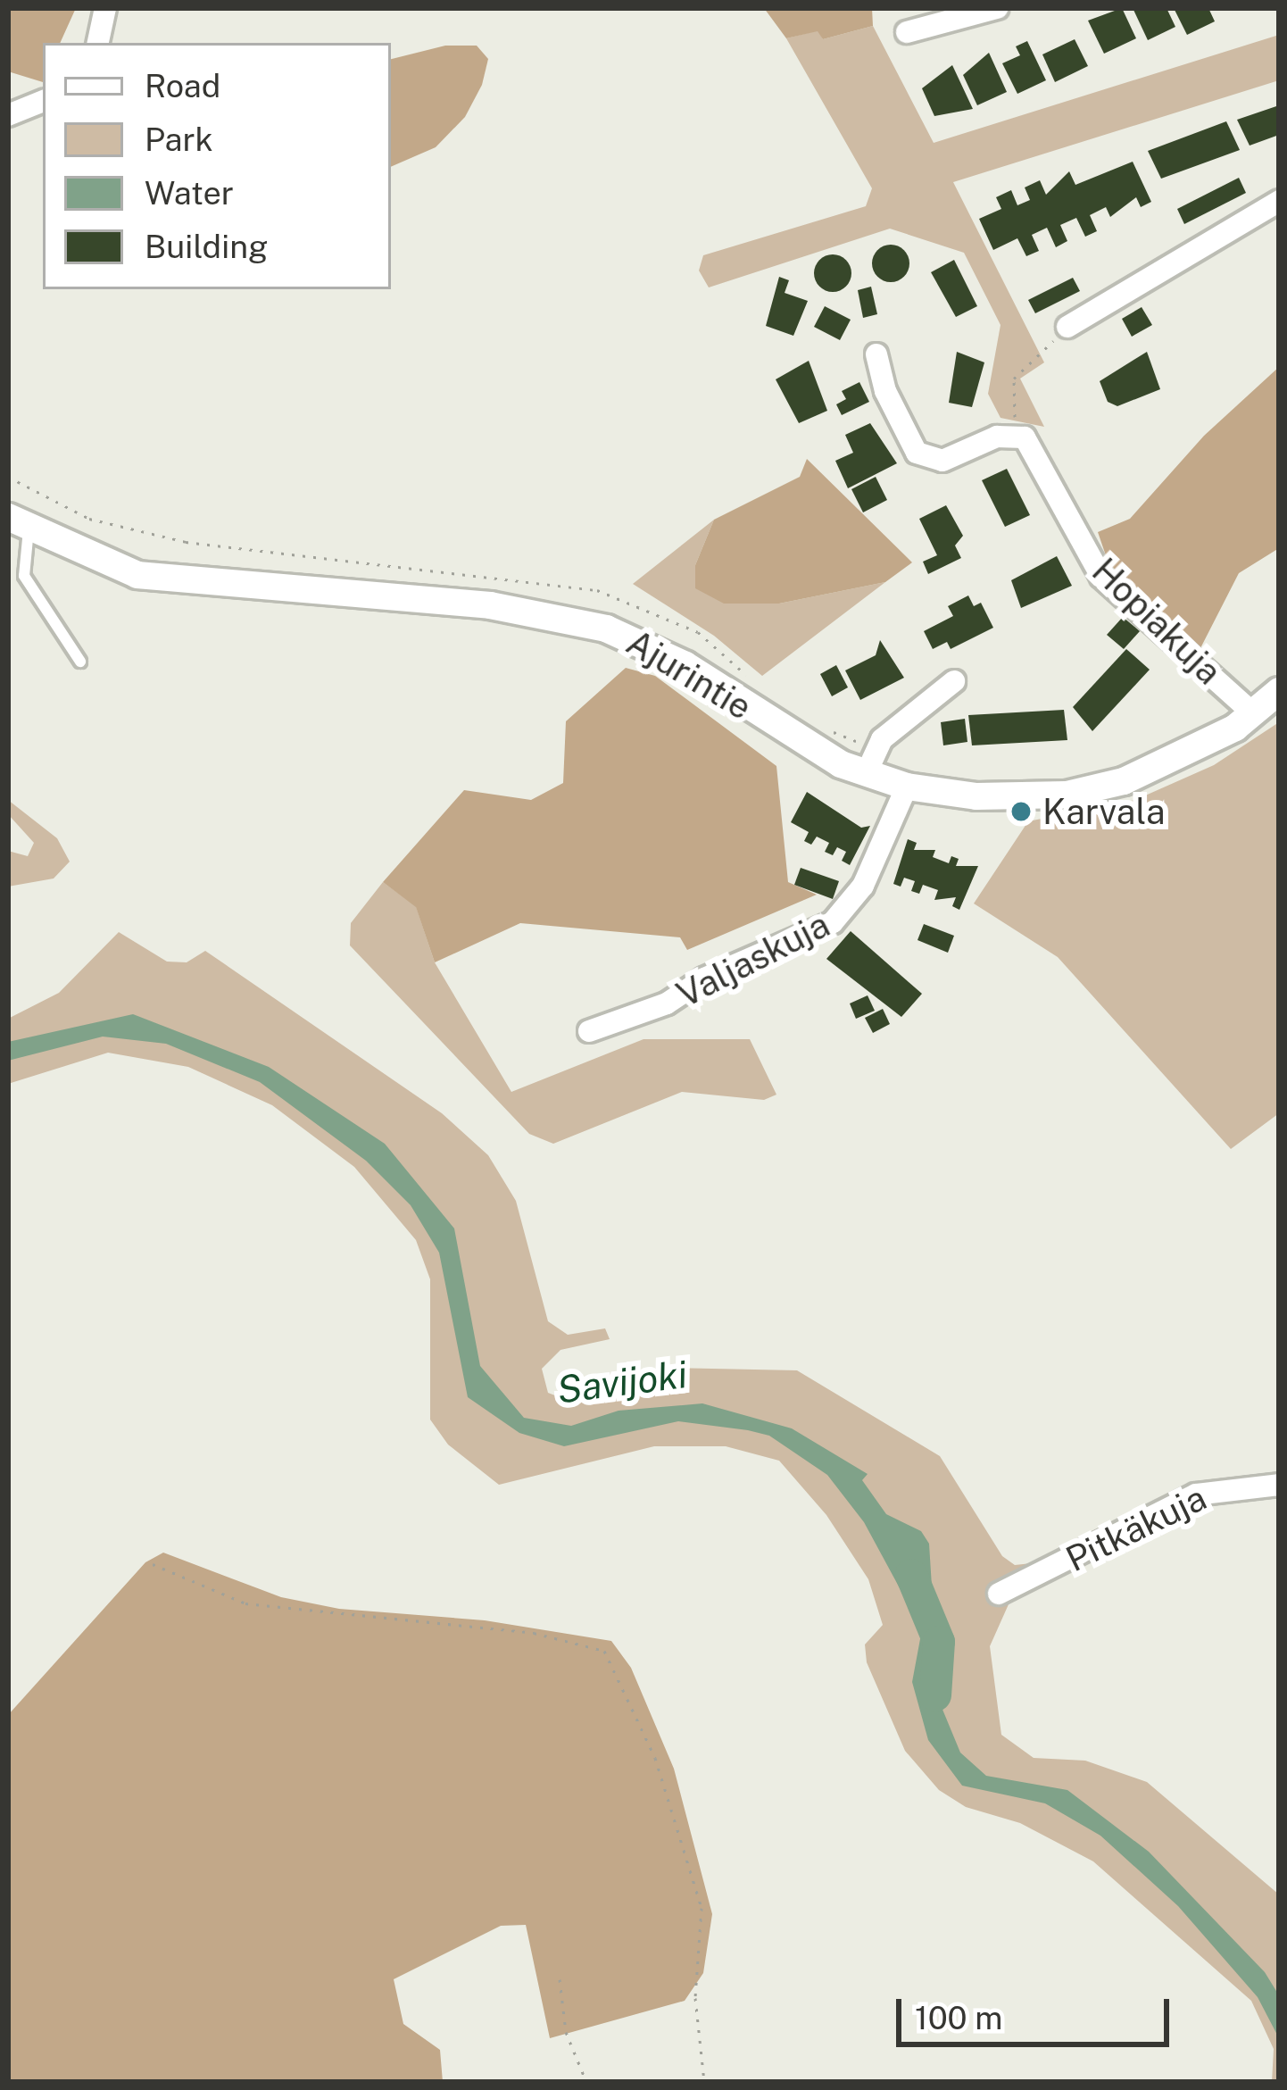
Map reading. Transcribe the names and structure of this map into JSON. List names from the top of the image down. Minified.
{"streets":{"street":["Hopiakuja","Ajurintie","Valjaskuja","Pitkäkuja"]},"crossings":[["Hopiakuja","Ajurintie"],["Ajurintie","Valjaskuja"]],"water":["Savijoki"],"places":["Karvala"],"legend":["Road","Park","Water","Building"],"scale_bar":"100 m"}
